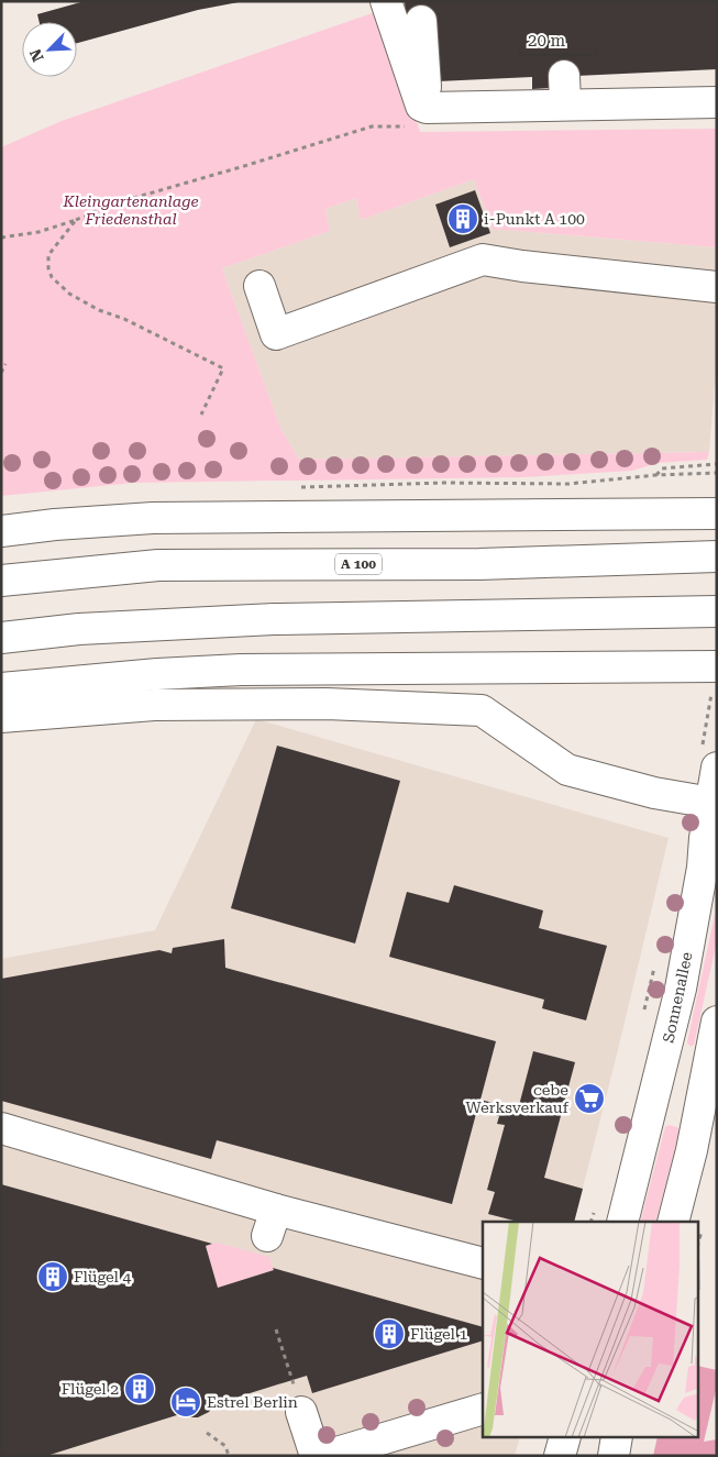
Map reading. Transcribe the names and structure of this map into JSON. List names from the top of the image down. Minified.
{"streets":{"main road":["A 100","Sonnenallee"]},"parks":["Kleingartenanlage Friedensthal"],"places":{"building":["i-Punkt A 100","Flügel 4","Flügel 1","Flügel 2"],"supermarket":["cebe Werksverkauf"],"hotel":["Estrel Berlin"]},"scale_bar":"20 m","north":"bottom left"}
